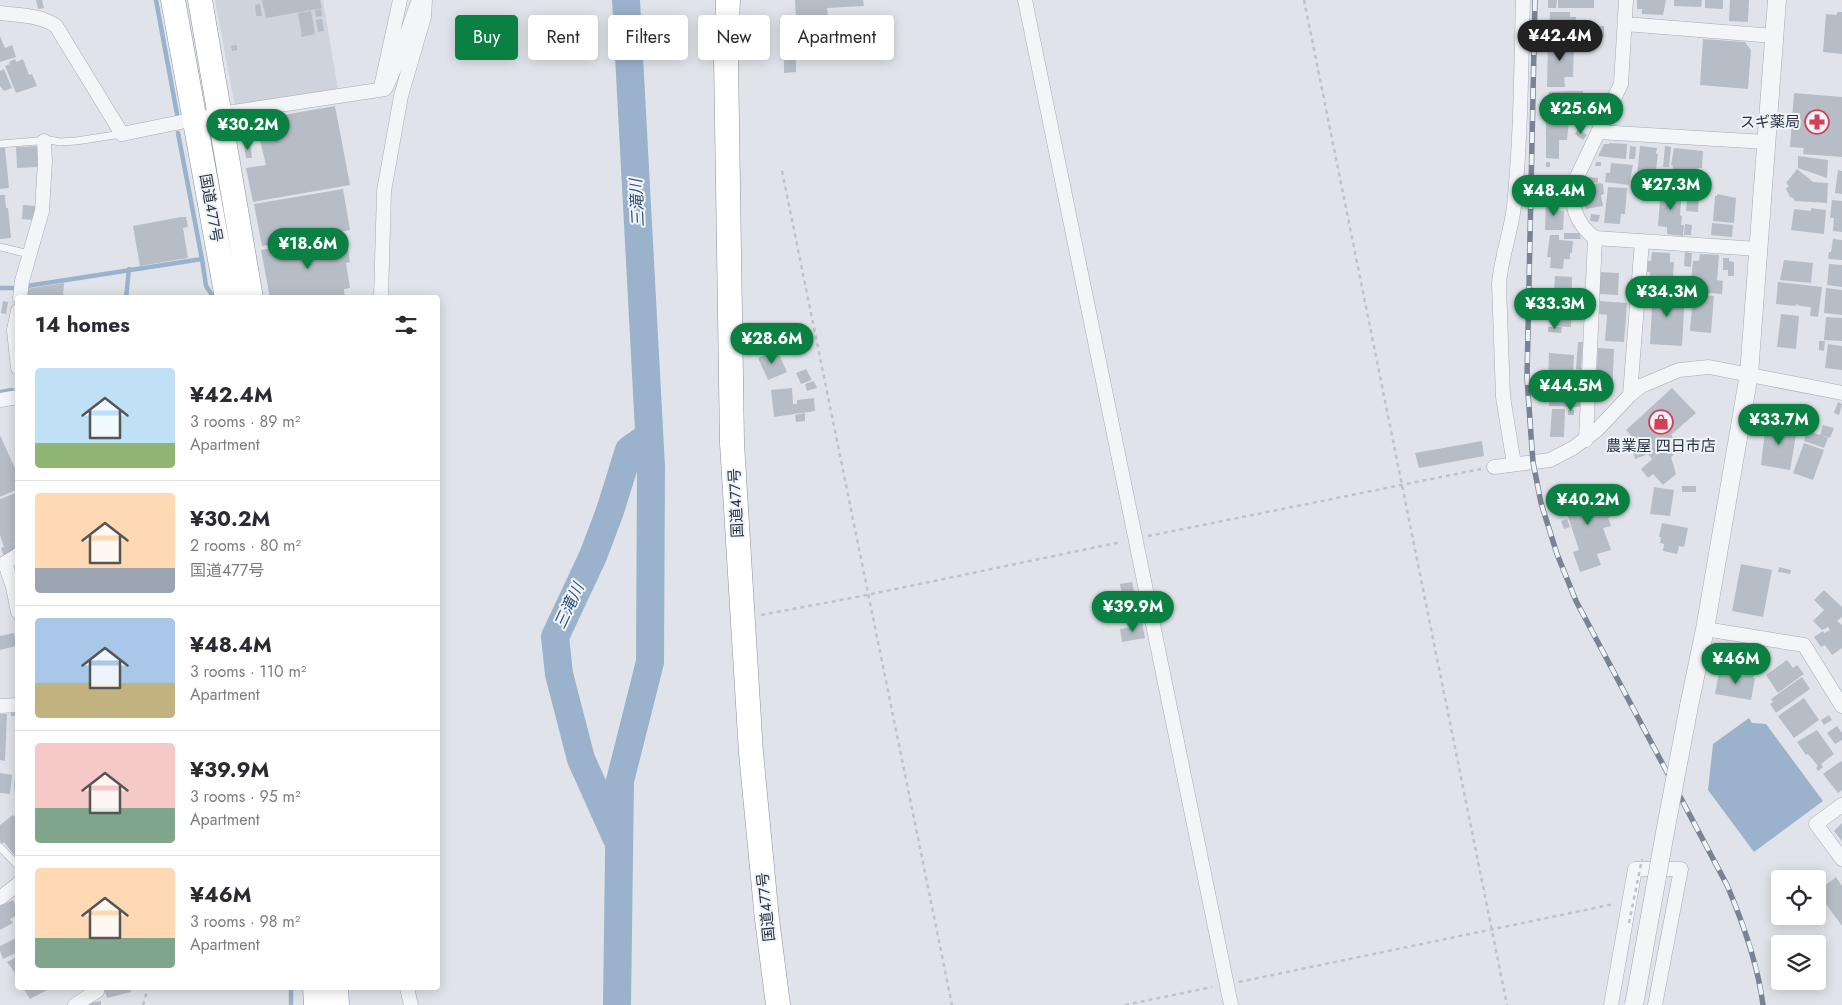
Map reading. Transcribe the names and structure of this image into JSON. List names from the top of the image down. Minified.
{"streets":{"highway":["国道477号"]},"water":["三滝川"],"places":{"pharmacy":["スギ薬局"],"shop":["農業屋 四日市店"]},"page":{"chip":["Buy","Rent","Filters","New","Apartment"],"price":["¥42.4M","¥25.6M","¥30.2M","¥27.3M","¥48.4M","¥18.6M","¥34.3M","¥33.3M","¥28.6M","¥44.5M","¥33.7M","¥40.2M","¥39.9M","¥46M"],"heading":"14 homes","list":[{"name":"¥42.4M","note":"3 rooms · 89 m² · Apartment"},{"name":"¥30.2M","note":"2 rooms · 80 m² · 国道477号"},{"name":"¥48.4M","note":"3 rooms · 110 m² · Apartment"},{"name":"¥39.9M","note":"3 rooms · 95 m² · Apartment"},{"name":"¥46M","note":"3 rooms · 98 m² · Apartment"}]}}
